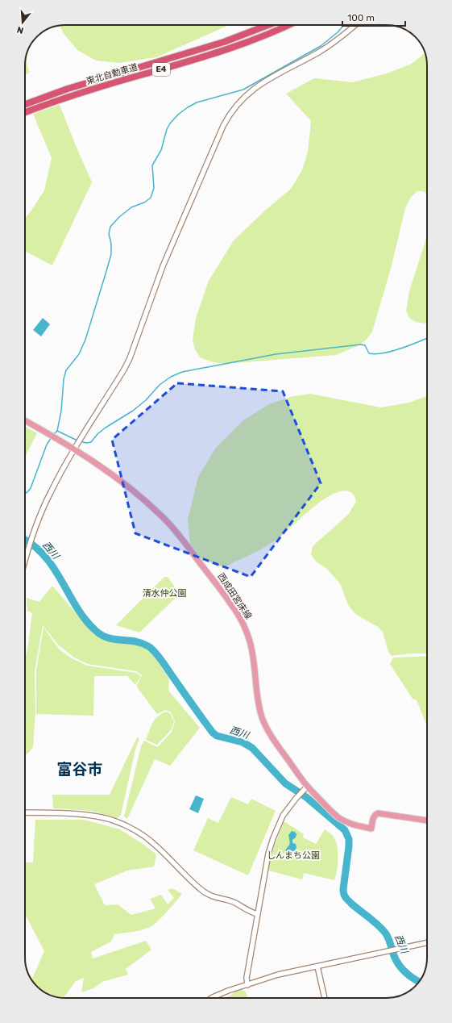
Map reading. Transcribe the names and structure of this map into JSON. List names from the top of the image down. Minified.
{"streets":{"highway":["E4","東北自動車道"],"main road":["西成田宮床線"]},"districts":["富谷市"],"water":["西川"],"parks":["清水仲公園","しんまち公園"],"scale_bar":"100 m","north":"bottom"}
